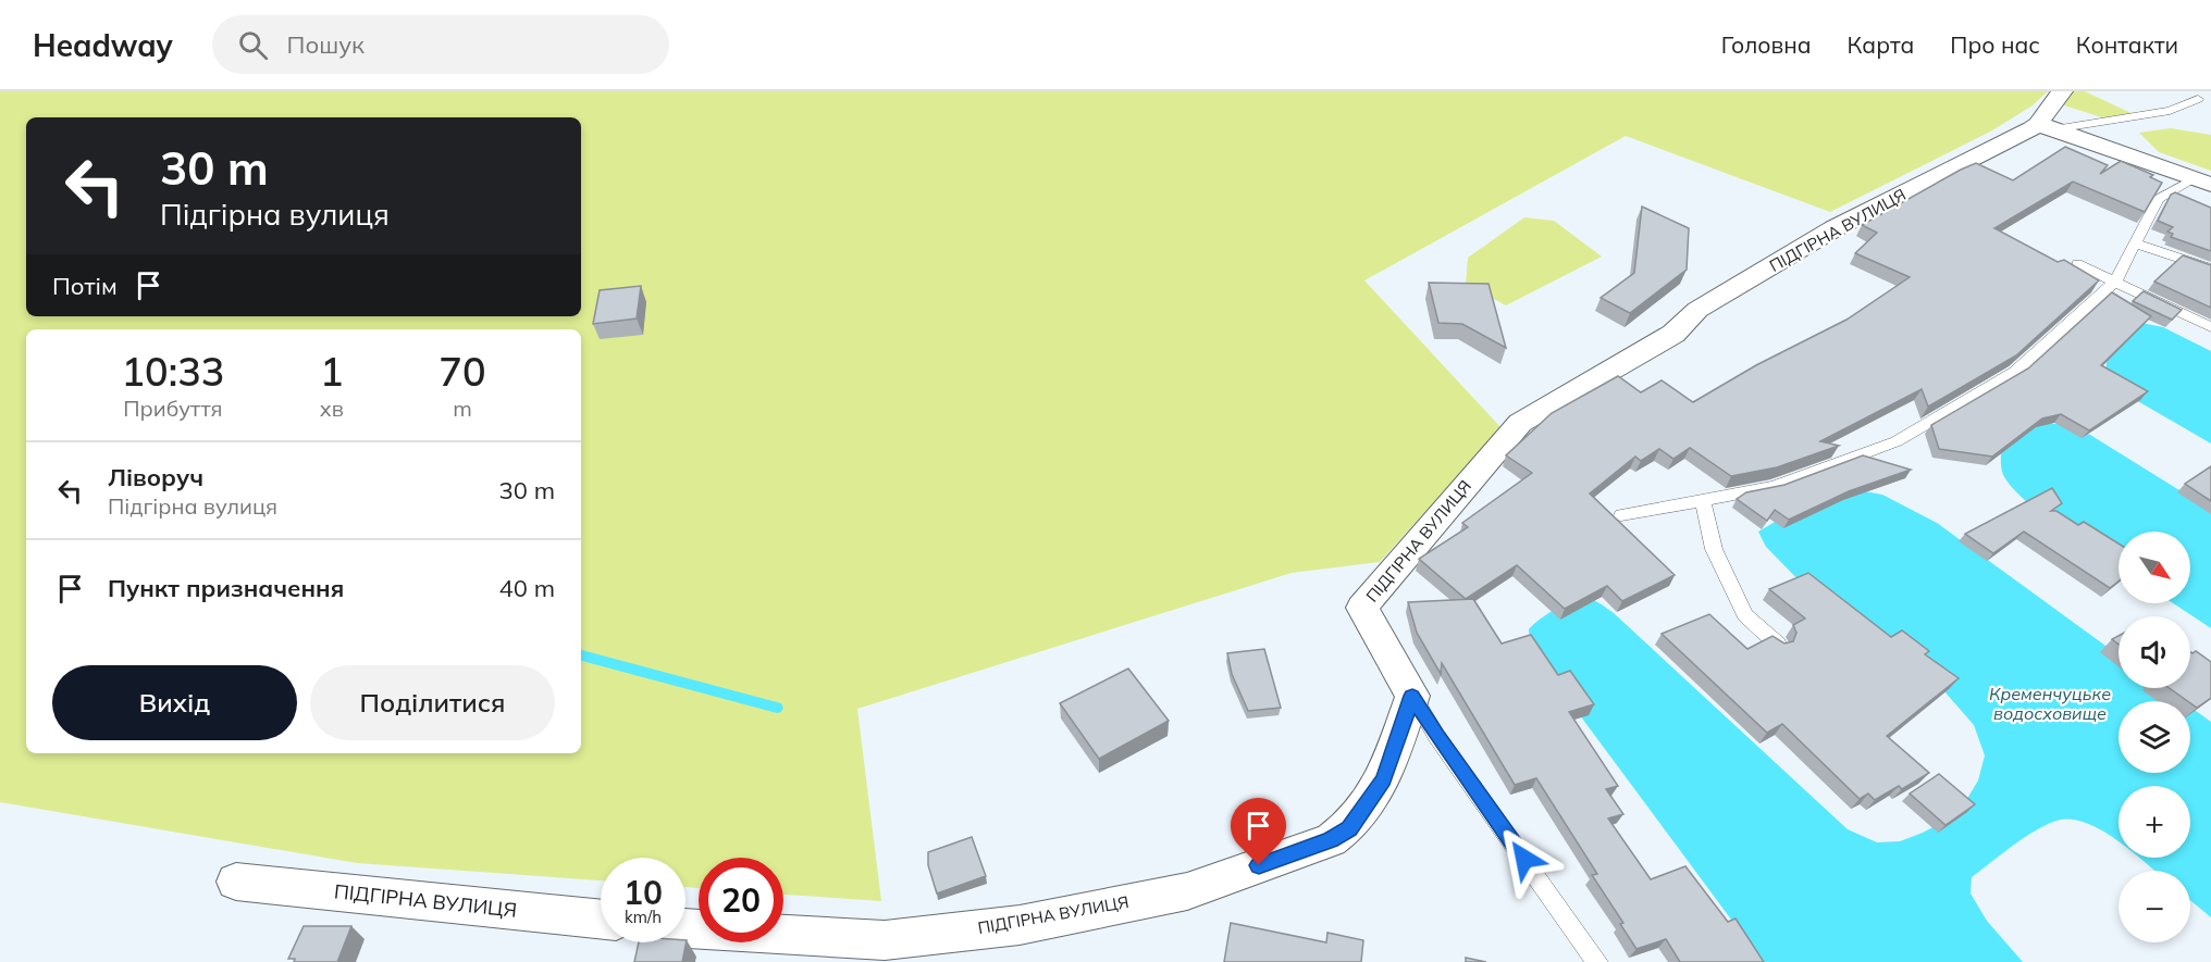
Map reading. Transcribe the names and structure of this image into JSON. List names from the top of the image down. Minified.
{"streets":{"street":["ПІДГІРНА ВУЛИЦЯ"]},"water":["Кременчуцьке водосховище"],"north":"bottom right","page":{"header":"Headway","search":"Пошук","nav":["Головна","Карта","Про нас","Контакти"],"turn":["30 m","Підгірна вулиця"],"then":"Потім","eta":["10:33","Прибуття","1","хв","70","m"],"list":[{"name":"Ліворуч","note":"Підгірна вулиця","value":"30 m"},{"name":"Пункт призначення","value":"40 m"}],"map_buttons":["+","−"],"buttons":["Вихід","Поділитися"],"speed":"10 km/h","limit":"20"}}
